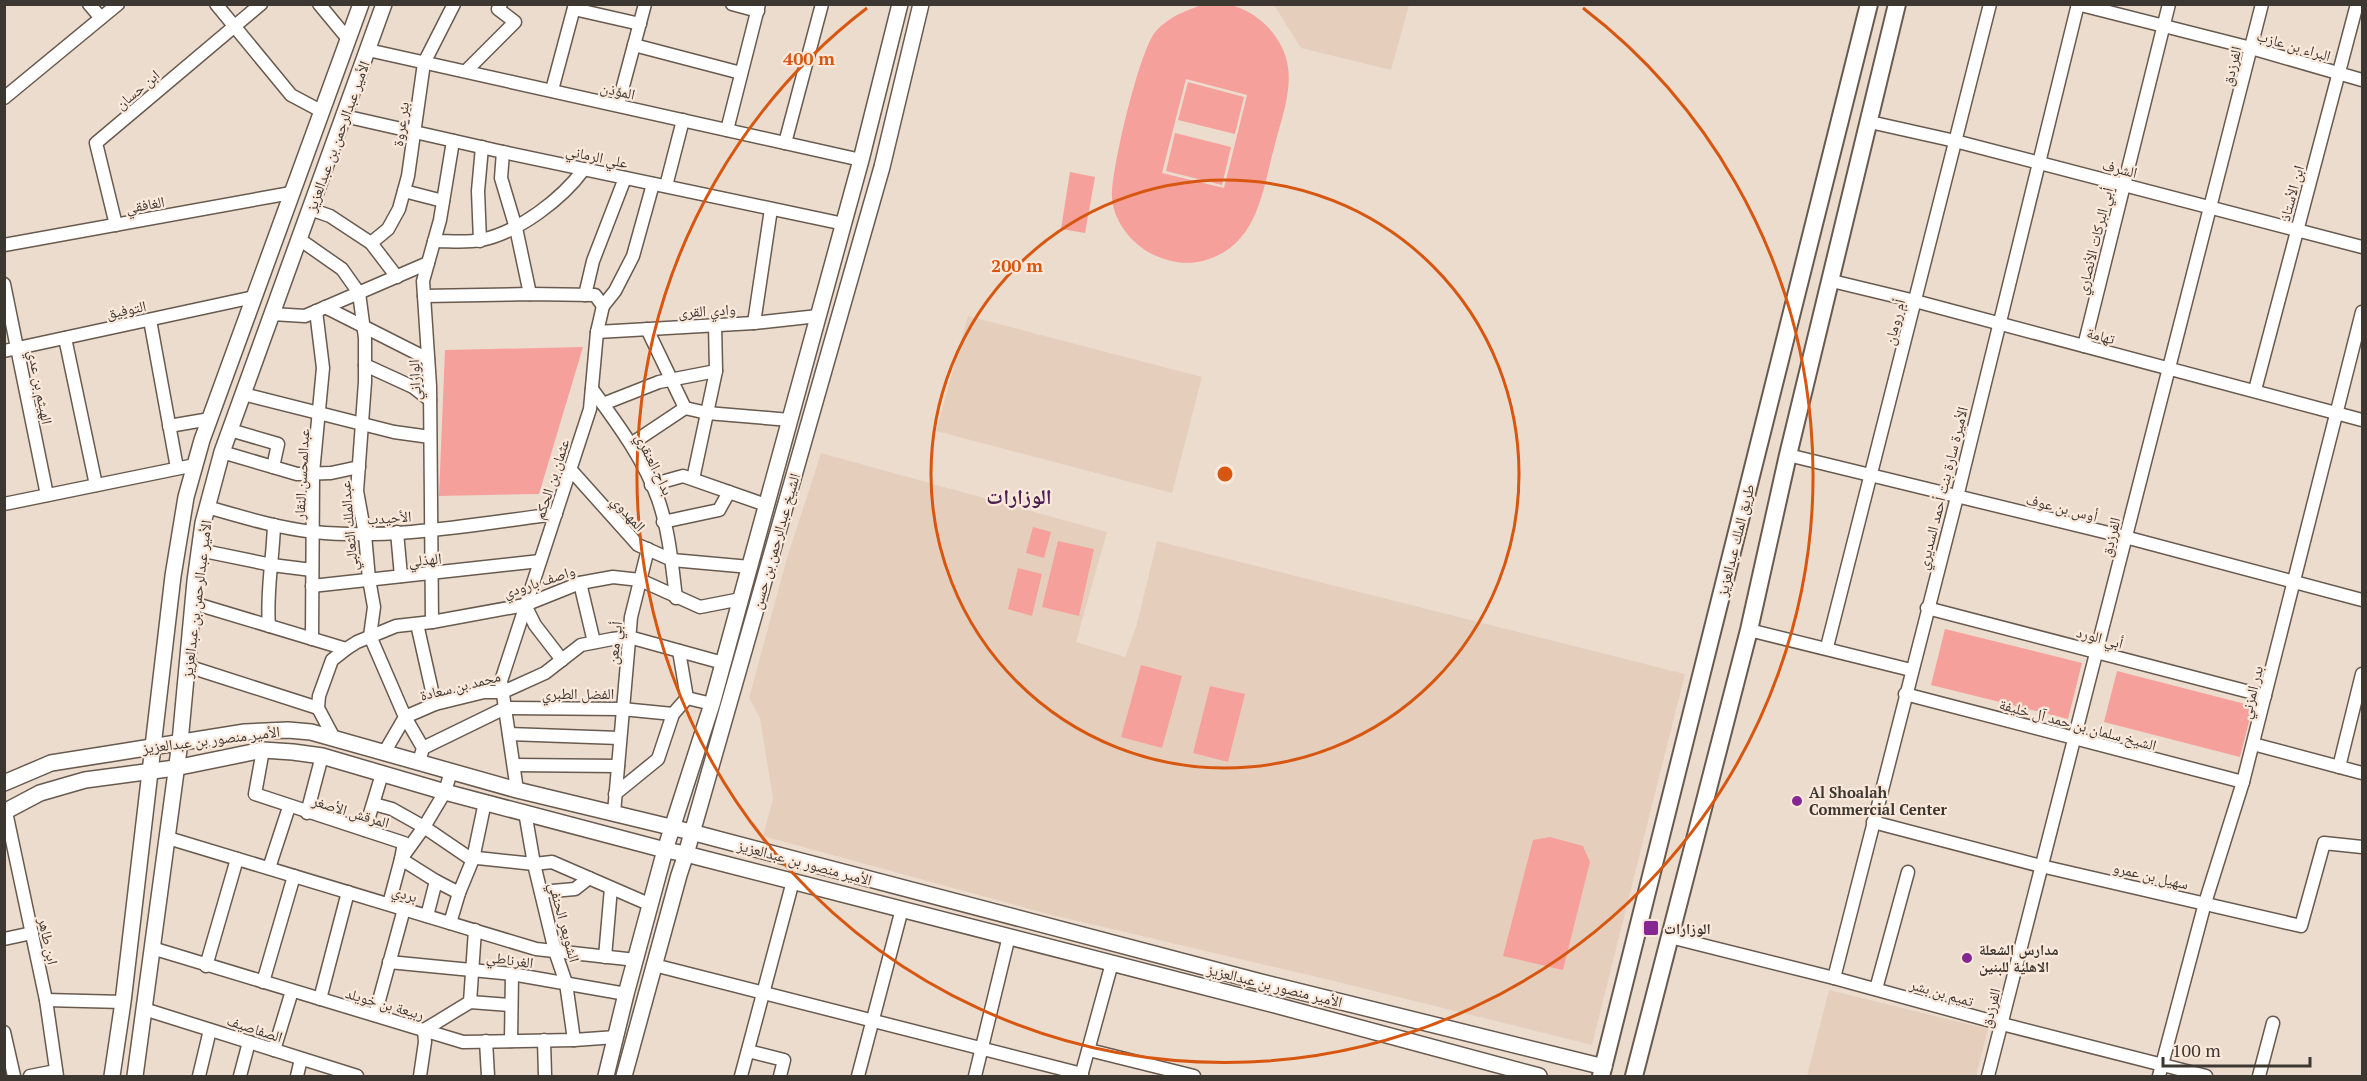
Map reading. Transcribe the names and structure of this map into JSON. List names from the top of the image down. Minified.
{"streets":{"main road":["طريق الملك عبدالعزيز"],"street":["البراء بن عازب","الفرزدق","ابن حسان","المؤذن","بئر عروة","الأمير عبدالرحمن بن عبدالعزيز","علي الرماني","الشرف","ابن الأستاذ","الغافقي","أبي البركات الأنصاري","التوفيق","وادي القرى","أم رومان","تهامة","الواراني","الهيثم بن عدي","بداح العنقري","عبدالمحسن النقار","عثمان بن الحكم","الأميرة سارة بنت أحمد السديري","أوس بن عوف","المهدوي","الأحيدب","عبدالملك الثعالبي","الشيخ عبدالرحمن بن حسن","الهذلي","واصف بارودي","أبي الورد","أبي معن","محمد بن سعادة","بدر المزني","الفضل الطبري","الشيخ سلمان بن حمد آل خليفة","الأمير منصور بن عبدالعزيز","المرقش الأصغر","سهيل بن عمرو","بردي","الشويعر الحنفي","ابن طاهر","الغرناطي","تميم بن بشر","ربيعة بن خويلد","الصفاصيف"]},"crossings":[["البراء بن عازب","الفرزدق"],["البراء بن عازب","ابن الأستاذ"],["البراء بن عازب","أبي البركات الأنصاري"],["البراء بن عازب","الأميرة سارة بنت أحمد السديري"],["الفرزدق","الشرف"],["الفرزدق","تهامة"],["الفرزدق","أوس بن عوف"],["الفرزدق","أبي الورد"],["الفرزدق","الشيخ سلمان بن حمد آل خليفة"],["الفرزدق","سهيل بن عمرو"],["الفرزدق","تميم بن بشر"],["ابن حسان","الغافقي"],["المؤذن","بئر عروة"],["المؤذن","الأمير عبدالرحمن بن عبدالعزيز"],["المؤذن","عثمان بن الحكم"],["المؤذن","الشيخ عبدالرحمن بن حسن"],["بئر عروة","علي الرماني"],["الأمير عبدالرحمن بن عبدالعزيز","علي الرماني"],["الأمير عبدالرحمن بن عبدالعزيز","الغافقي"],["الأمير عبدالرحمن بن عبدالعزيز","التوفيق"],["الأمير عبدالرحمن بن عبدالعزيز","الأحيدب"],["الأمير عبدالرحمن بن عبدالعزيز","عبدالملك الثعالبي"],["الأمير عبدالرحمن بن عبدالعزيز","الأمير منصور بن عبدالعزيز"],["الأمير عبدالرحمن بن عبدالعزيز","بردي"],["الأمير عبدالرحمن بن عبدالعزيز","ربيعة بن خويلد"],["الأمير عبدالرحمن بن عبدالعزيز","الصفاصيف"],["علي الرماني","الواراني"],["علي الرماني","عثمان بن الحكم"],["علي الرماني","الشيخ عبدالرحمن بن حسن"],["الشرف","ابن الأستاذ"],["الشرف","أبي البركات الأنصاري"],["الشرف","أم رومان"],["الشرف","الأميرة سارة بنت أحمد السديري"],["ابن الأستاذ","تهامة"],["أبي البركات الأنصاري","تهامة"],["التوفيق","الهيثم بن عدي"],["وادي القرى","عثمان بن الحكم"],["وادي القرى","الشيخ عبدالرحمن بن حسن"],["أم رومان","تهامة"],["أم رومان","أوس بن عوف"],["تهامة","الأميرة سارة بنت أحمد السديري"],["تهامة","بدر المزني"],["الواراني","الأحيدب"],["الواراني","الهذلي"],["الواراني","واصف بارودي"],["بداح العنقري","عثمان بن الحكم"],["بداح العنقري","المهدوي"],["بداح العنقري","واصف بارودي"],["عبدالمحسن النقار","الأحيدب"],["عبدالمحسن النقار","الهذلي"],["عثمان بن الحكم","المهدوي"],["عثمان بن الحكم","الأحيدب"],["عثمان بن الحكم","الهذلي"],["عثمان بن الحكم","واصف بارودي"],["عثمان بن الحكم","محمد بن سعادة"],["عثمان بن الحكم","الفضل الطبري"],["عثمان بن الحكم","الأمير منصور بن عبدالعزيز"],["الأميرة سارة بنت أحمد السديري","أوس بن عوف"],["الأميرة سارة بنت أحمد السديري","أبي الورد"],["الأميرة سارة بنت أحمد السديري","الشيخ سلمان بن حمد آل خليفة"],["الأميرة سارة بنت أحمد السديري","سهيل بن عمرو"],["الأميرة سارة بنت أحمد السديري","تميم بن بشر"],["أوس بن عوف","بدر المزني"],["المهدوي","الشيخ عبدالرحمن بن حسن"],["المهدوي","أبي معن"],["الأحيدب","عبدالملك الثعالبي"],["عبدالملك الثعالبي","الهذلي"],["عبدالملك الثعالبي","واصف بارودي"],["طريق الملك عبدالعزيز","الأمير منصور بن عبدالعزيز"],["الشيخ عبدالرحمن بن حسن","واصف بارودي"],["الشيخ عبدالرحمن بن حسن","محمد بن سعادة"],["الشيخ عبدالرحمن بن حسن","الأمير منصور بن عبدالعزيز"],["الشيخ عبدالرحمن بن حسن","بردي"],["الشيخ عبدالرحمن بن حسن","الغرناطي"],["واصف بارودي","أبي معن"],["أبي الورد","بدر المزني"],["أبي معن","محمد بن سعادة"],["أبي معن","الفضل الطبري"],["أبي معن","الأمير منصور بن عبدالعزيز"],["بدر المزني","الشيخ سلمان بن حمد آل خليفة"],["بدر المزني","سهيل بن عمرو"],["بدر المزني","تميم بن بشر"],["الفضل الطبري","الأمير منصور بن عبدالعزيز"],["الأمير منصور بن عبدالعزيز","المرقش الأصغر"],["الأمير منصور بن عبدالعزيز","الشويعر الحنفي"],["الأمير منصور بن عبدالعزيز","ابن طاهر"],["بردي","الشويعر الحنفي"],["الشويعر الحنفي","الغرناطي"]],"districts":["الوزارات"],"places":{"other":["Al Shoalah Commercial Center","مدارس الشعلة الاهلية للبنين"],"transit":["الوزارات"]},"scale_bar":"100 m","rings":["400 m","200 m"]}
